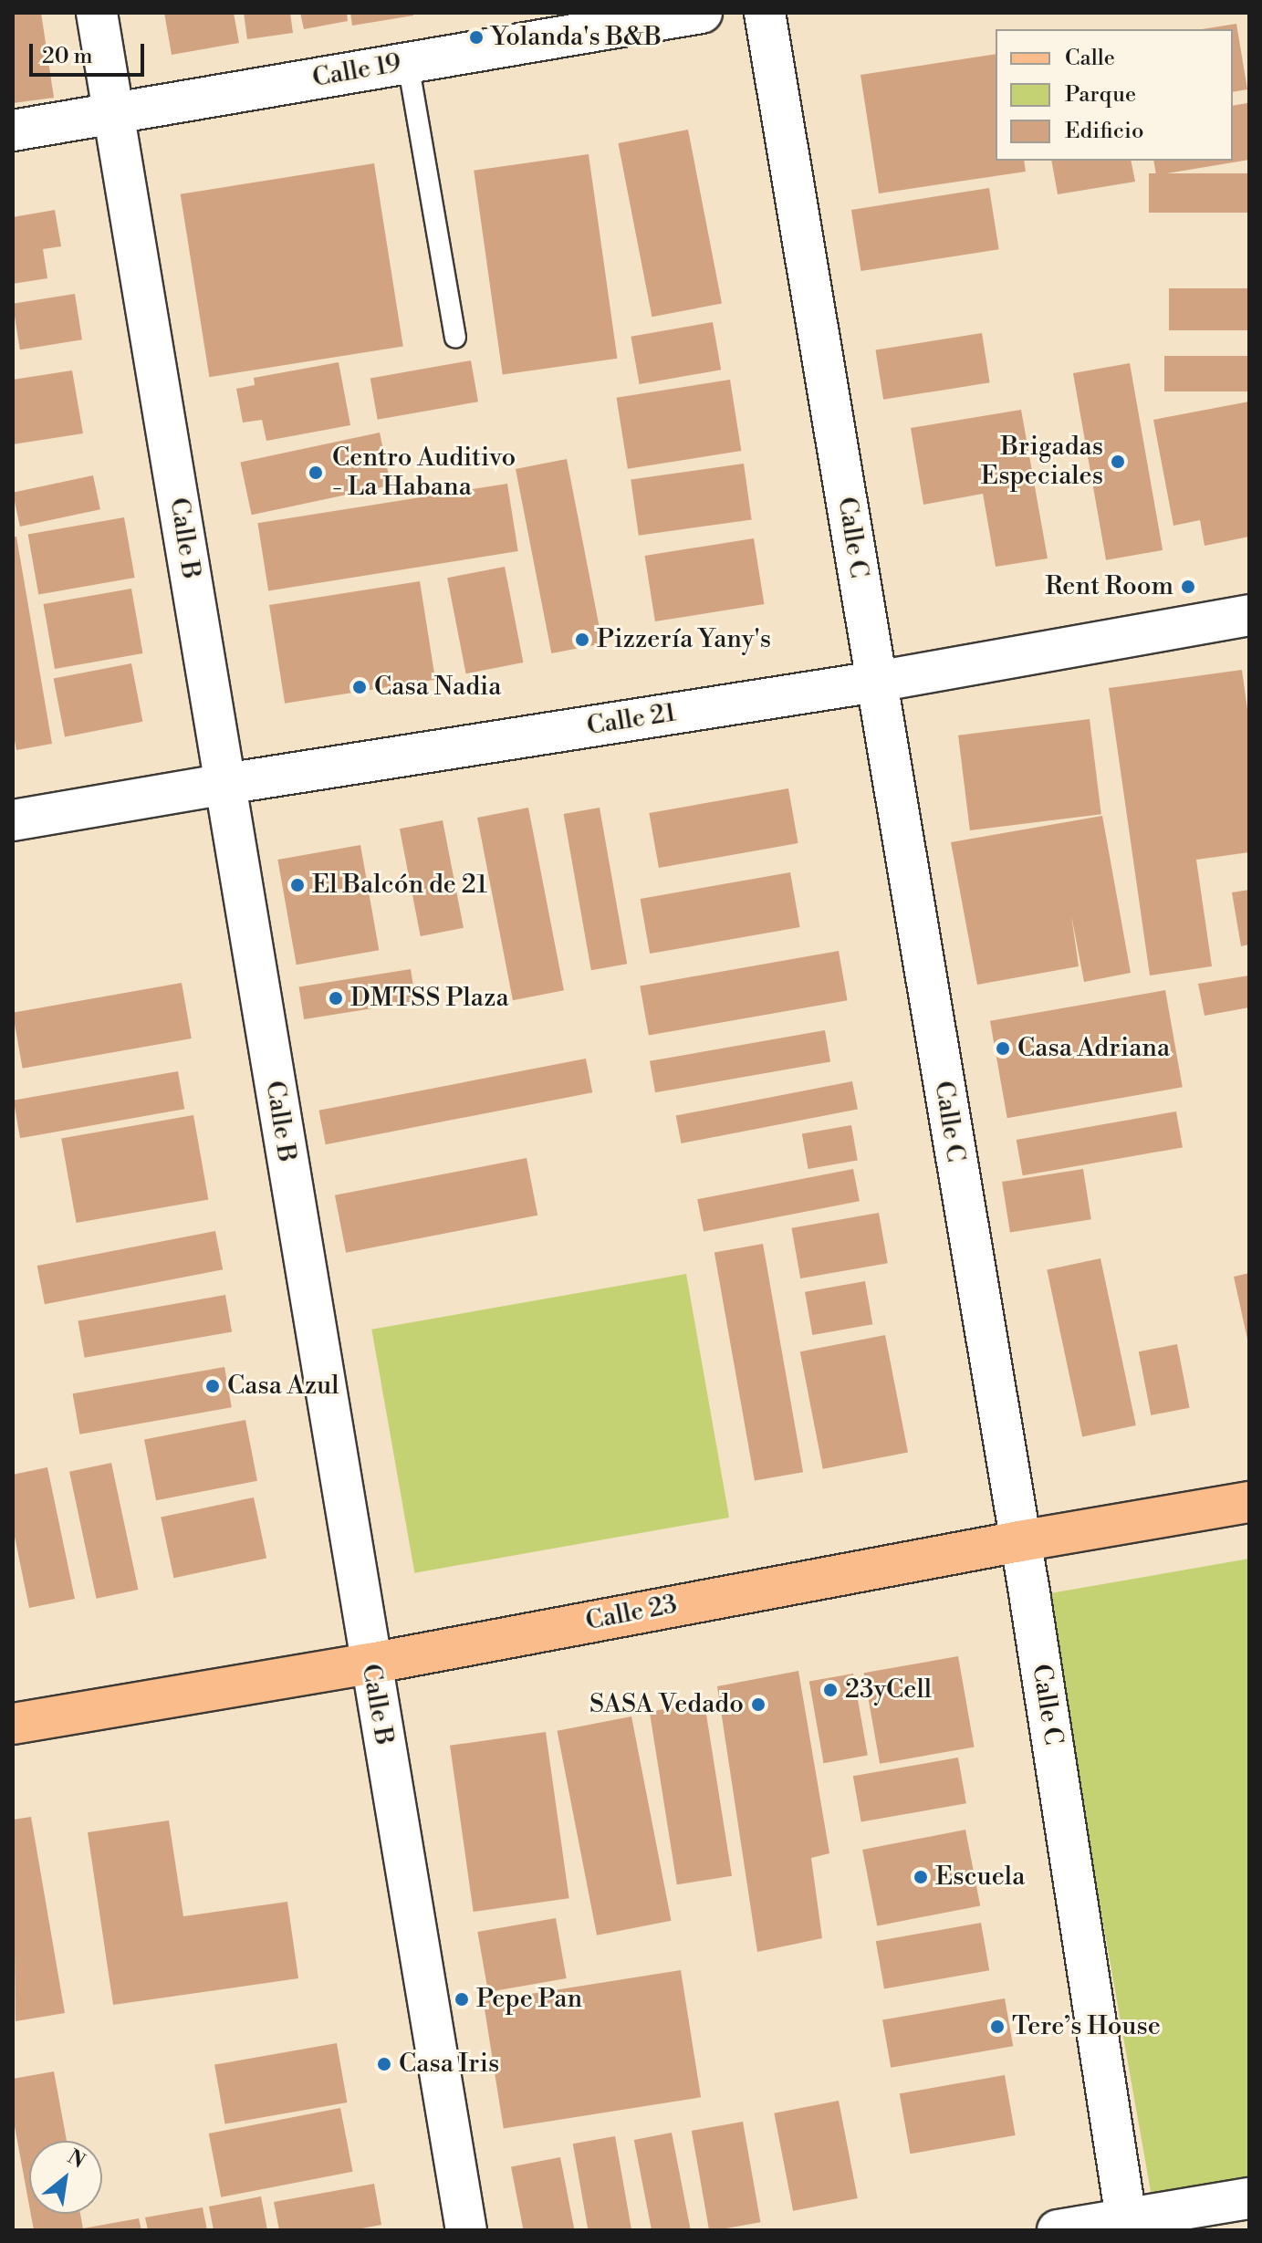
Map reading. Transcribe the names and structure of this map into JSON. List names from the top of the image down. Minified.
{"streets":{"main road":["Calle 23"],"street":["Calle 19","Calle C","Calle B","Calle 21"]},"crossings":[["Calle 19","Calle B"],["Calle C","Calle 21"],["Calle C","Calle 23"],["Calle B","Calle 21"],["Calle B","Calle 23"]],"places":["Yolanda's B&B","Brigadas Especiales","Centro Auditivo - La Habana","Rent Room","Pizzería Yany's","Casa Nadia","El Balcón de 21","DMTSS Plaza","Casa Adriana","Casa Azul","23yCell","SASA Vedado","Escuela","Pepe Pan","Tere’s House","Casa Iris"],"legend":["Calle","Parque","Edificio"],"scale_bar":"20 m","north":"top right"}
